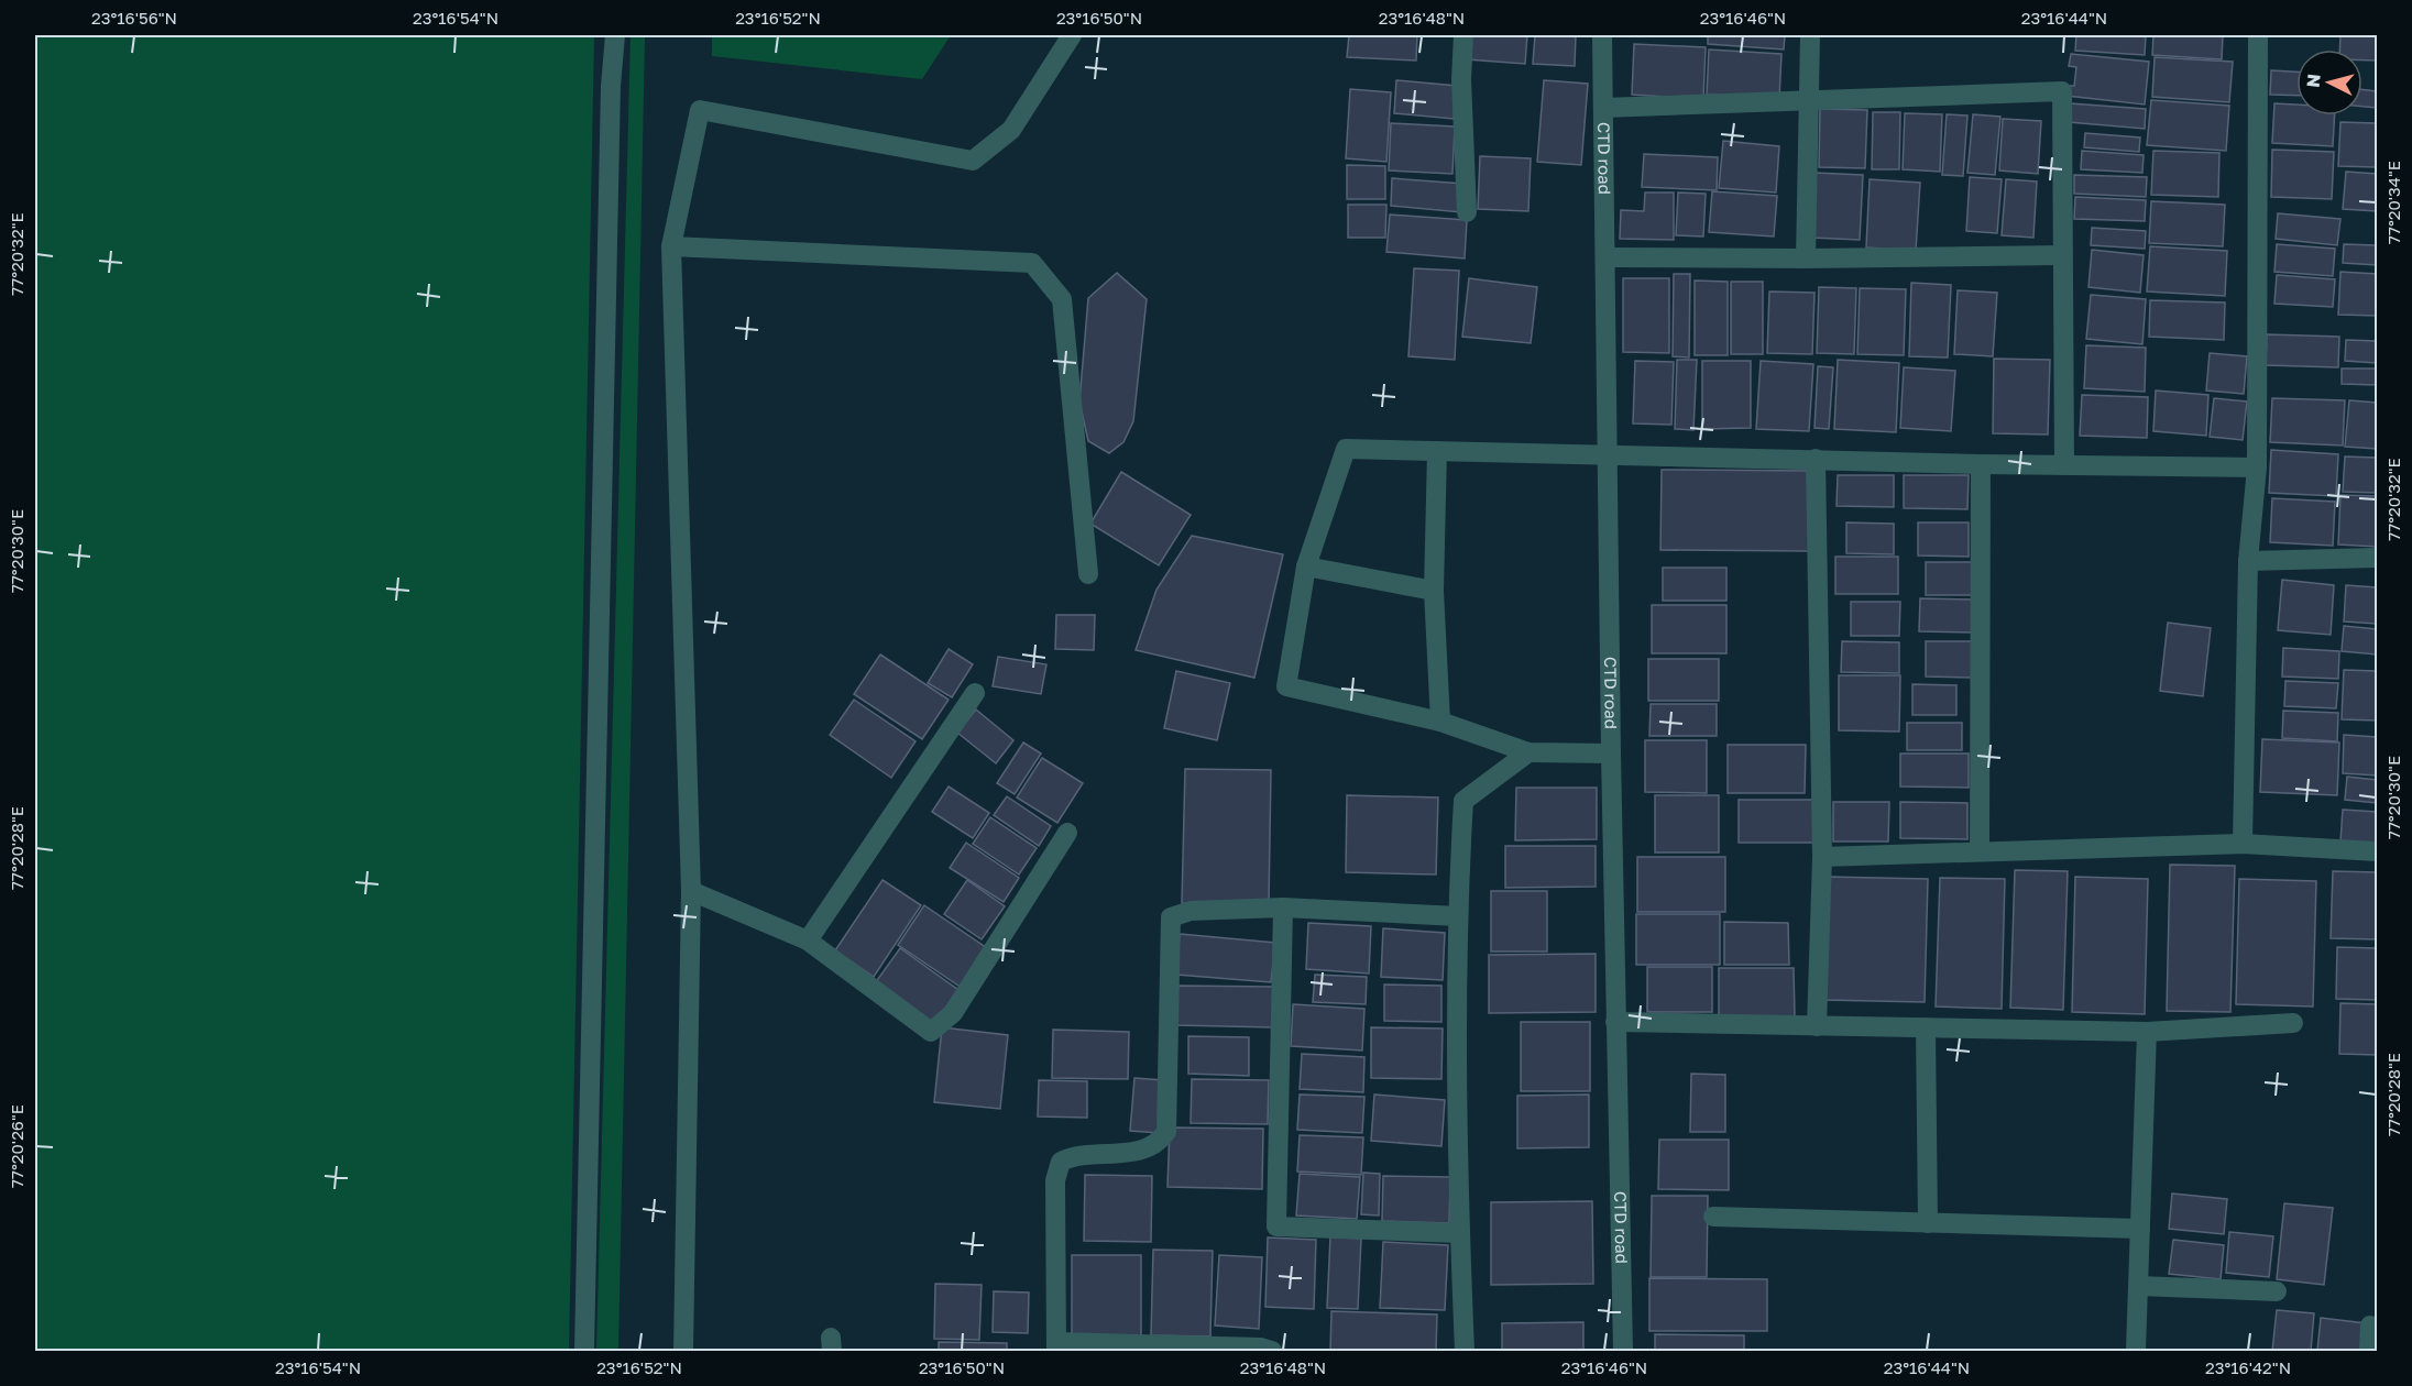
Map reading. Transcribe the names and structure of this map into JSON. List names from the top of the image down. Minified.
{"streets":{"street":["CTD road"]},"north":"left","coordinates":["23°16'56\"N","23°16'54\"N","23°16'52\"N","23°16'50\"N","23°16'48\"N","23°16'46\"N","23°16'44\"N","77°20'34\"E","77°20'32\"E","77°20'30\"E","77°20'28\"E","77°20'26\"E","23°16'42\"N"]}
